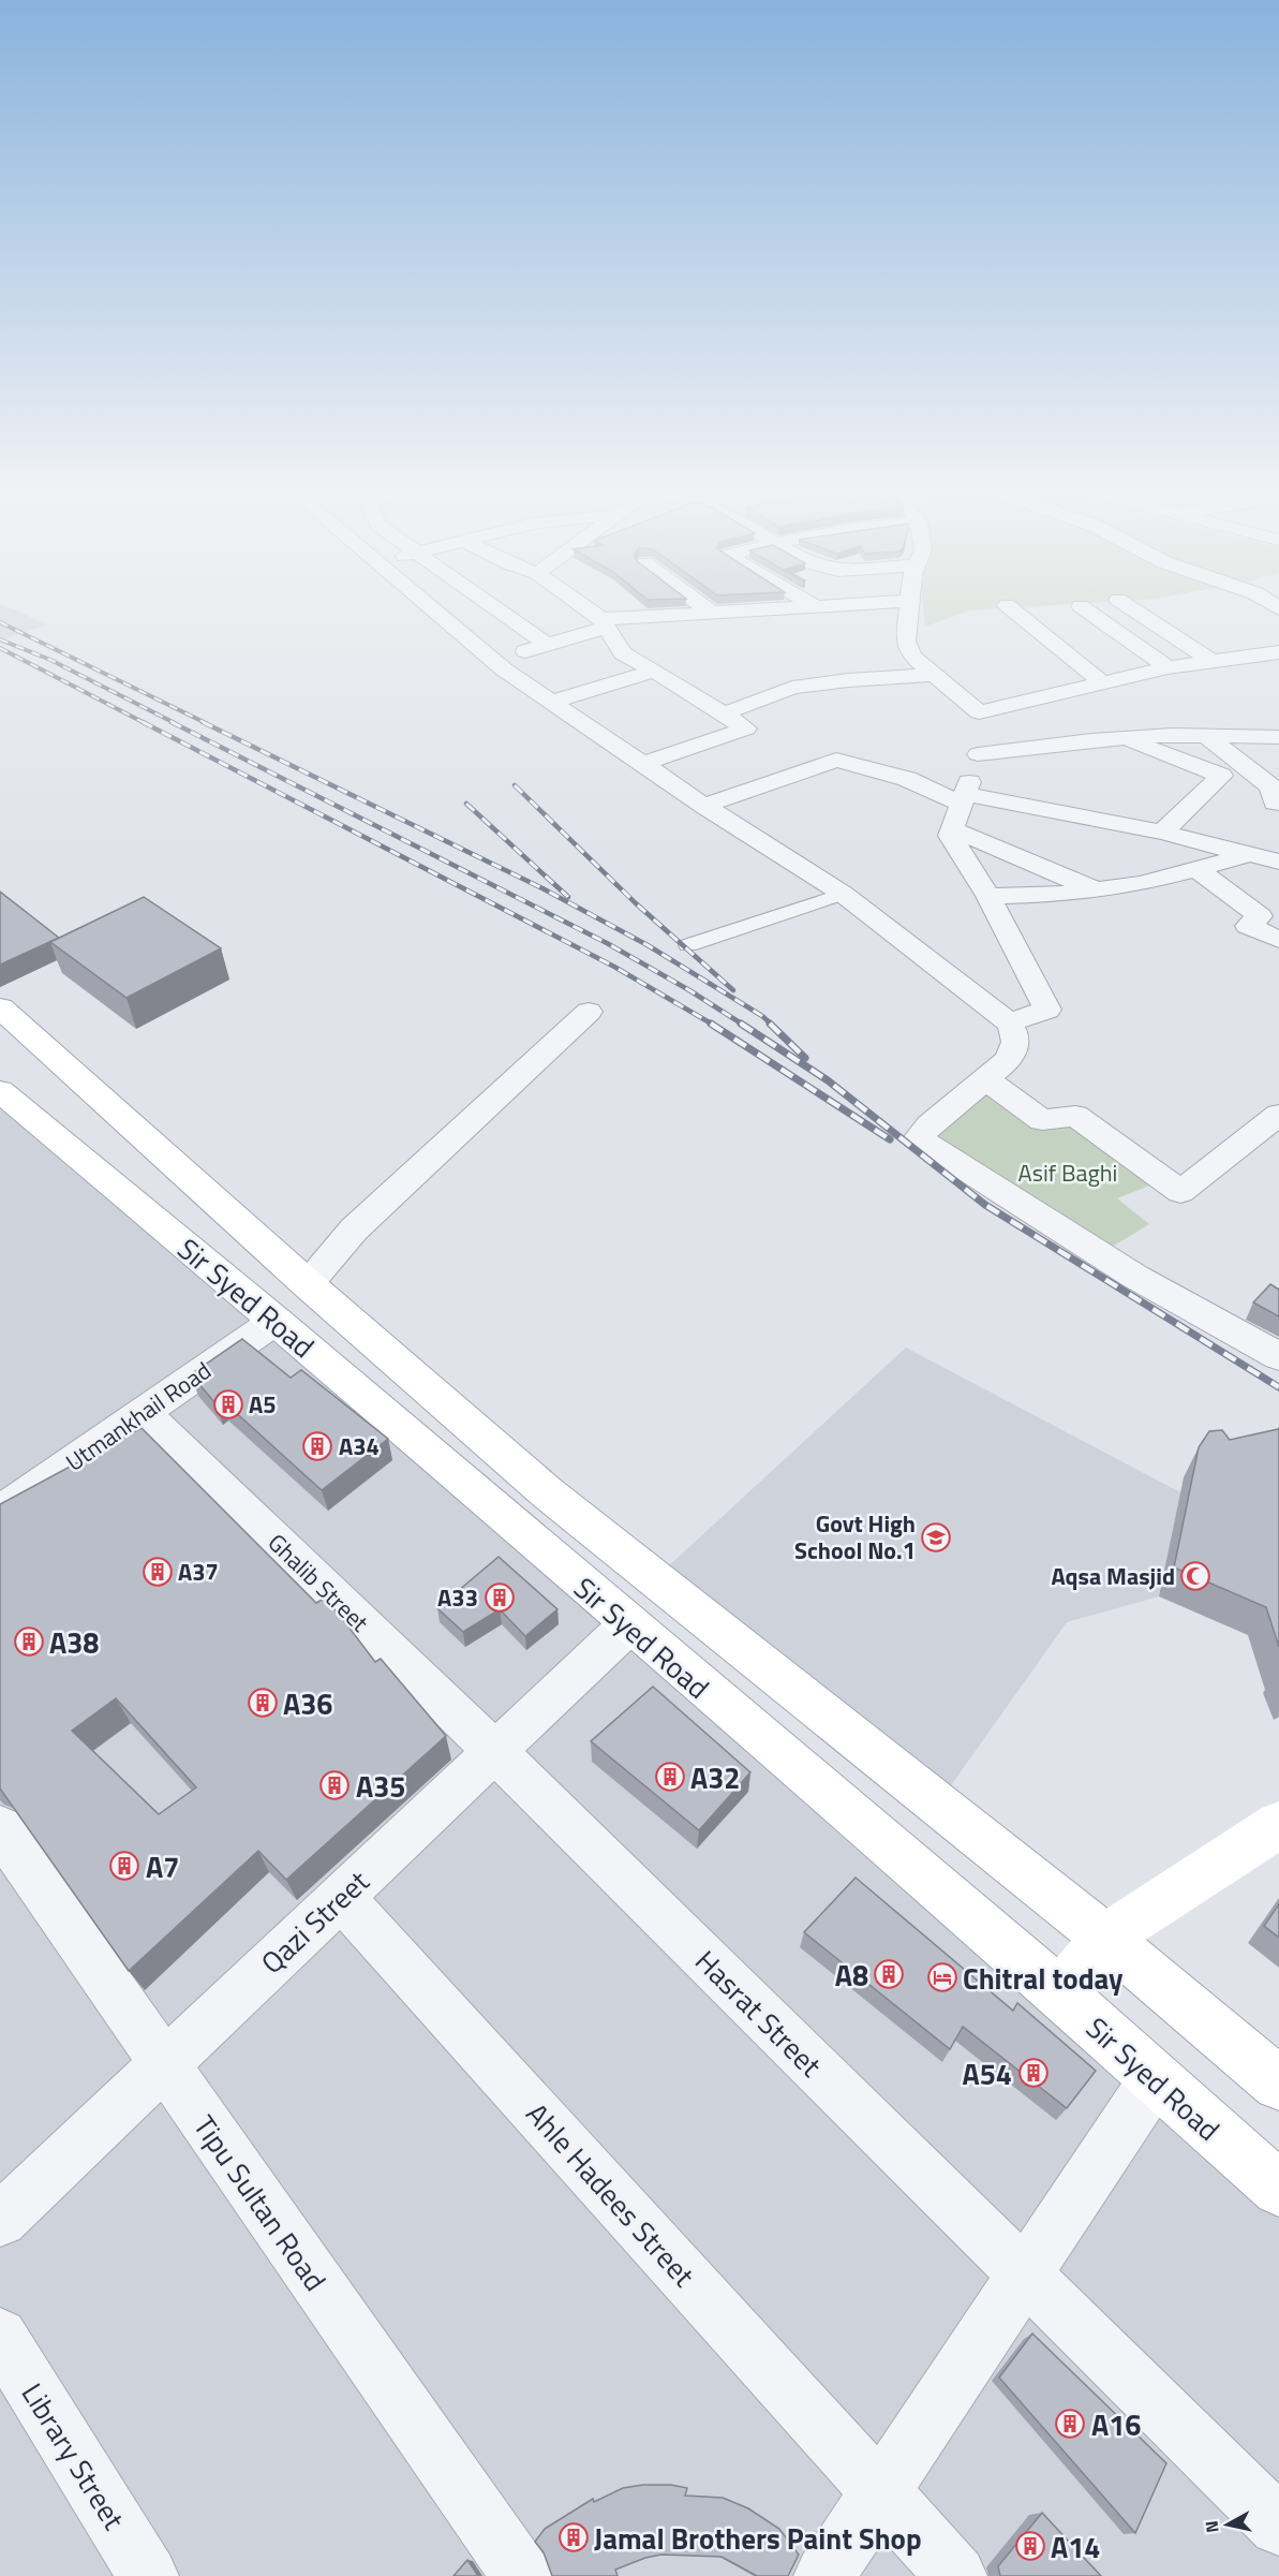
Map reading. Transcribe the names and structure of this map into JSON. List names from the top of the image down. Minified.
{"streets":{"main road":["Sir Syed Road"],"street":["Utmankhail Road","Ghalib Street","Qazi Street","Hasrat Street","Ahle Hadees Street","Tipu Sultan Road","Library Street"]},"crossings":[["Sir Syed Road","Utmankhail Road"],["Sir Syed Road","Qazi Street"],["Utmankhail Road","Ghalib Street"],["Ghalib Street","Qazi Street"],["Ghalib Street","Hasrat Street"],["Qazi Street","Hasrat Street"],["Qazi Street","Ahle Hadees Street"],["Qazi Street","Tipu Sultan Road"]],"parks":["Asif Baghi"],"places":{"building":["A5","A34","A37","A33","A38","A36","A32","A35","A7","A8","A54","A16","Jamal Brothers Paint Shop","A14"],"school or university":["Govt High School No.1"],"mosque":["Aqsa Masjid"],"hotel":["Chitral today"]},"north":"left"}
